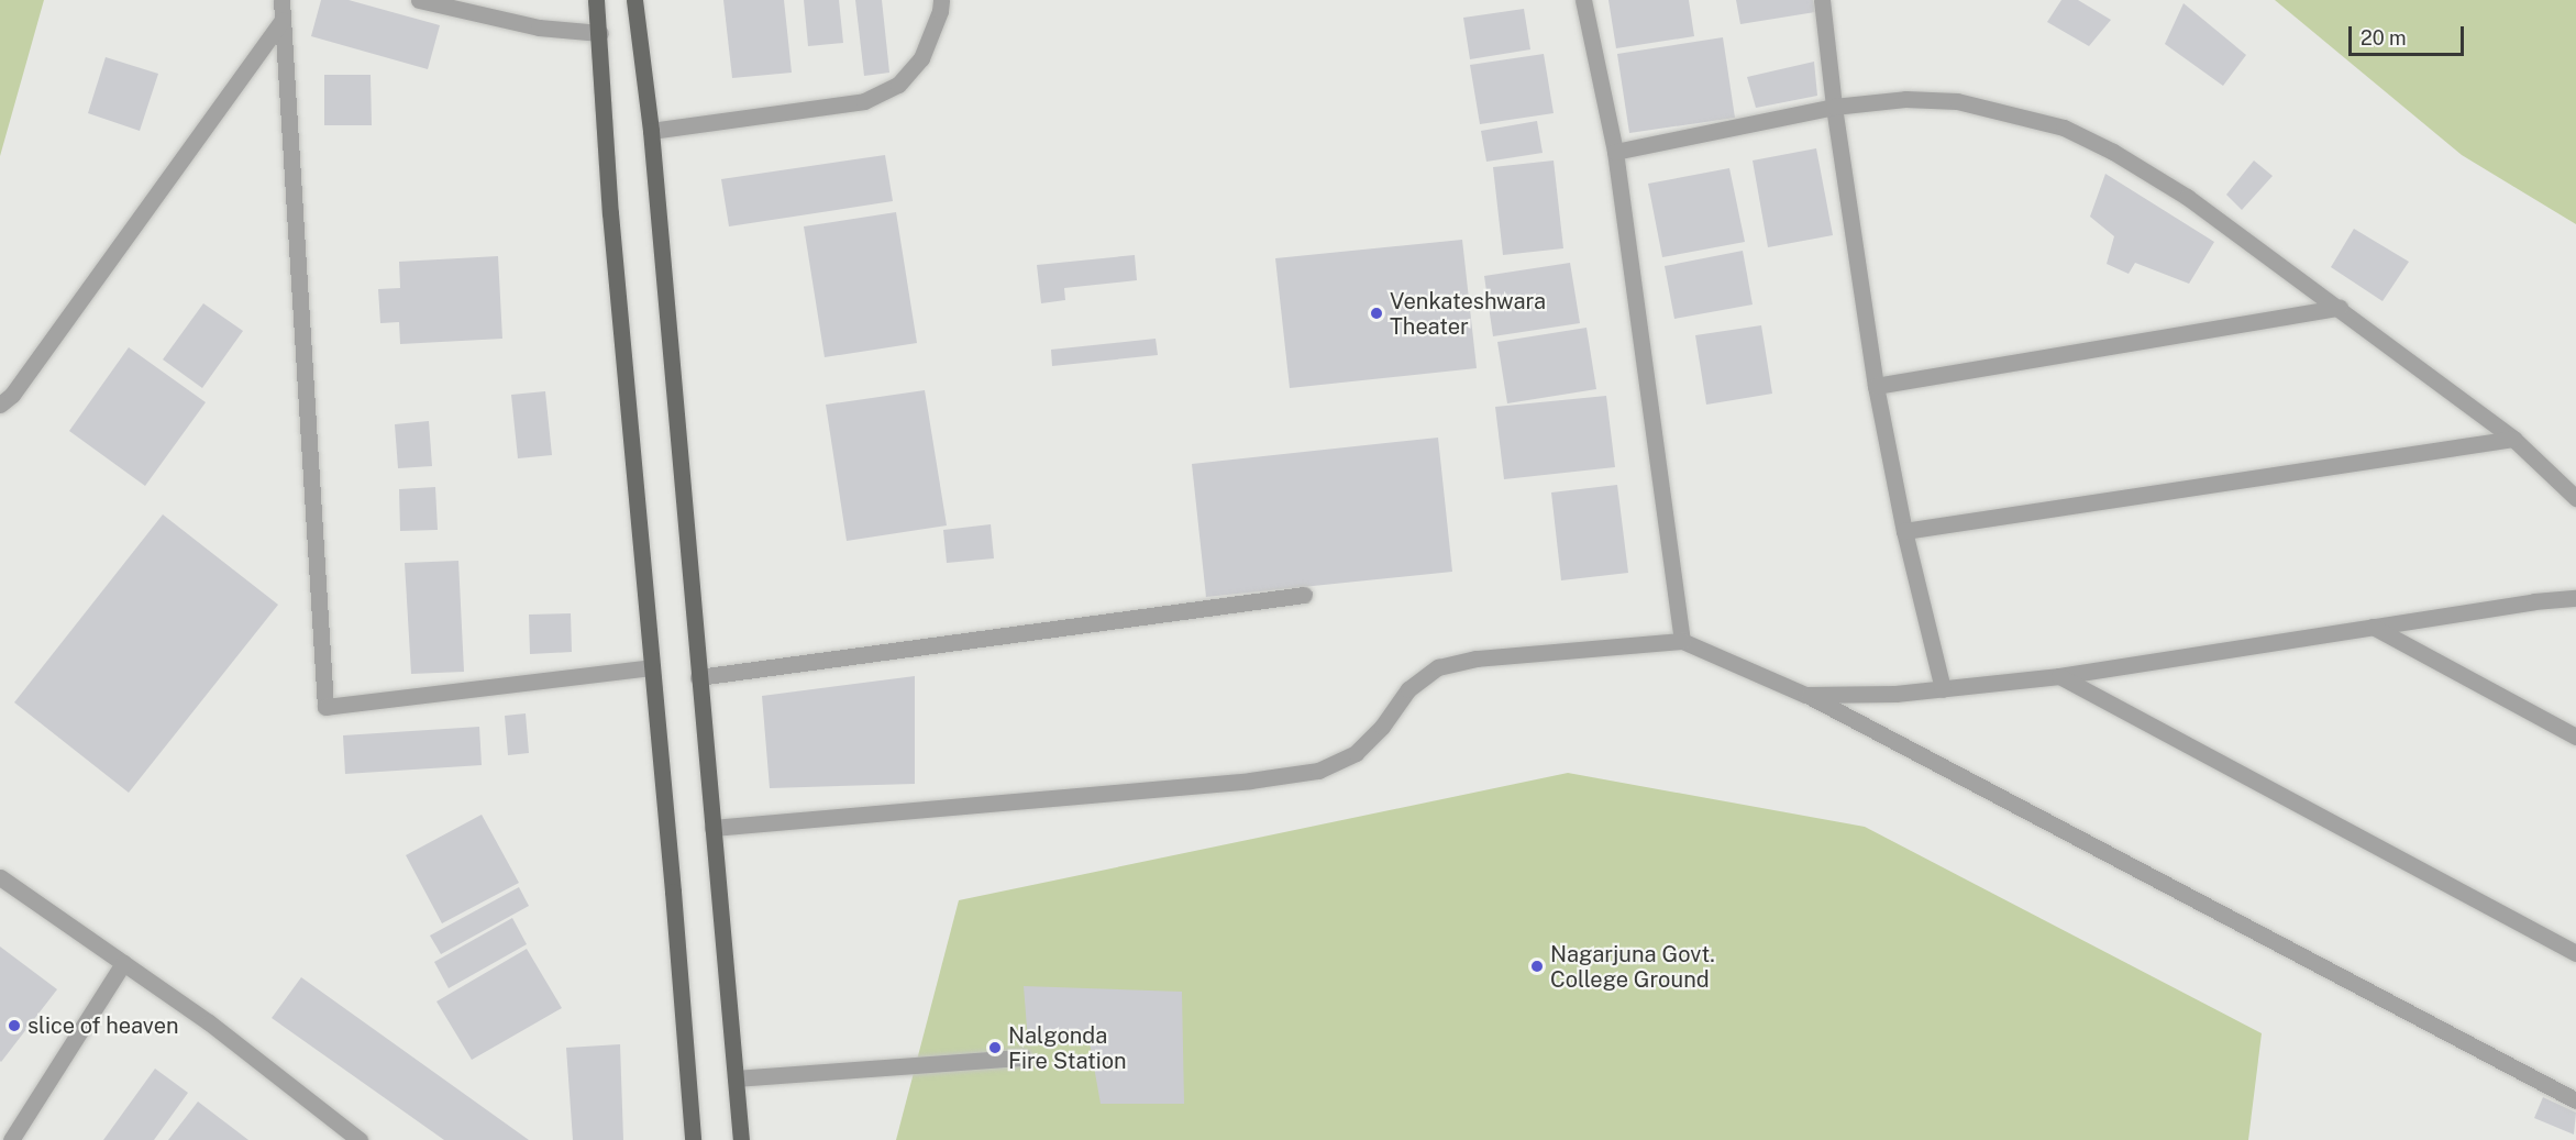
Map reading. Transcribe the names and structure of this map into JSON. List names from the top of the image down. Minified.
{"places":["Venkateshwara Theater","Nagarjuna Govt. College Ground","slice of heaven","Nalgonda Fire Station"],"scale_bar":"20 m"}
